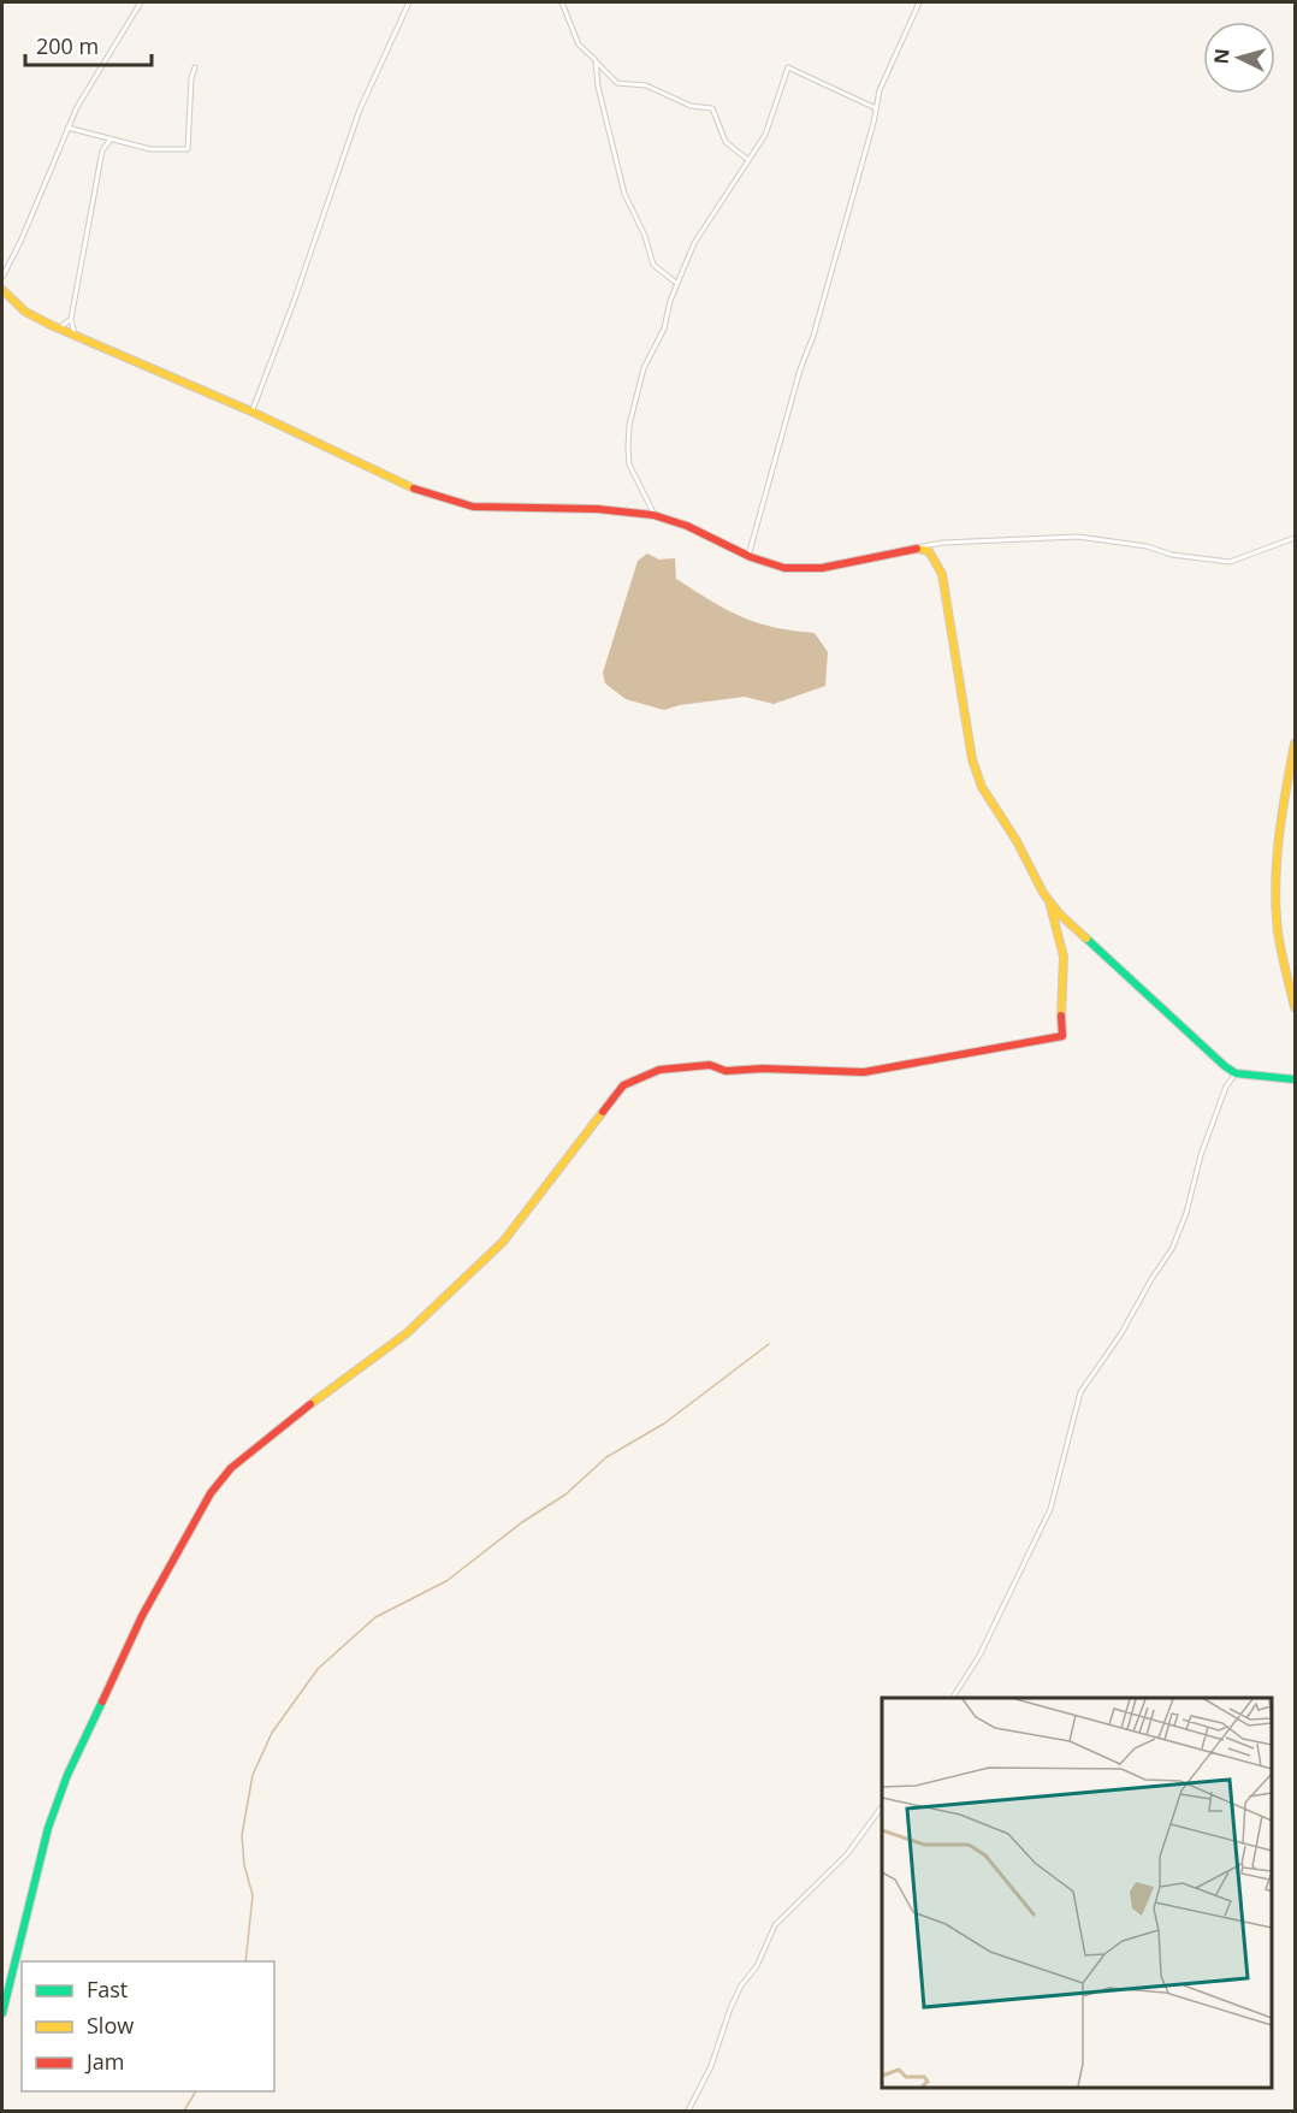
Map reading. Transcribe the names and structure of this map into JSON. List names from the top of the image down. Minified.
{"legend":["Fast","Slow","Jam"],"scale_bar":"200 m","north":"left"}
